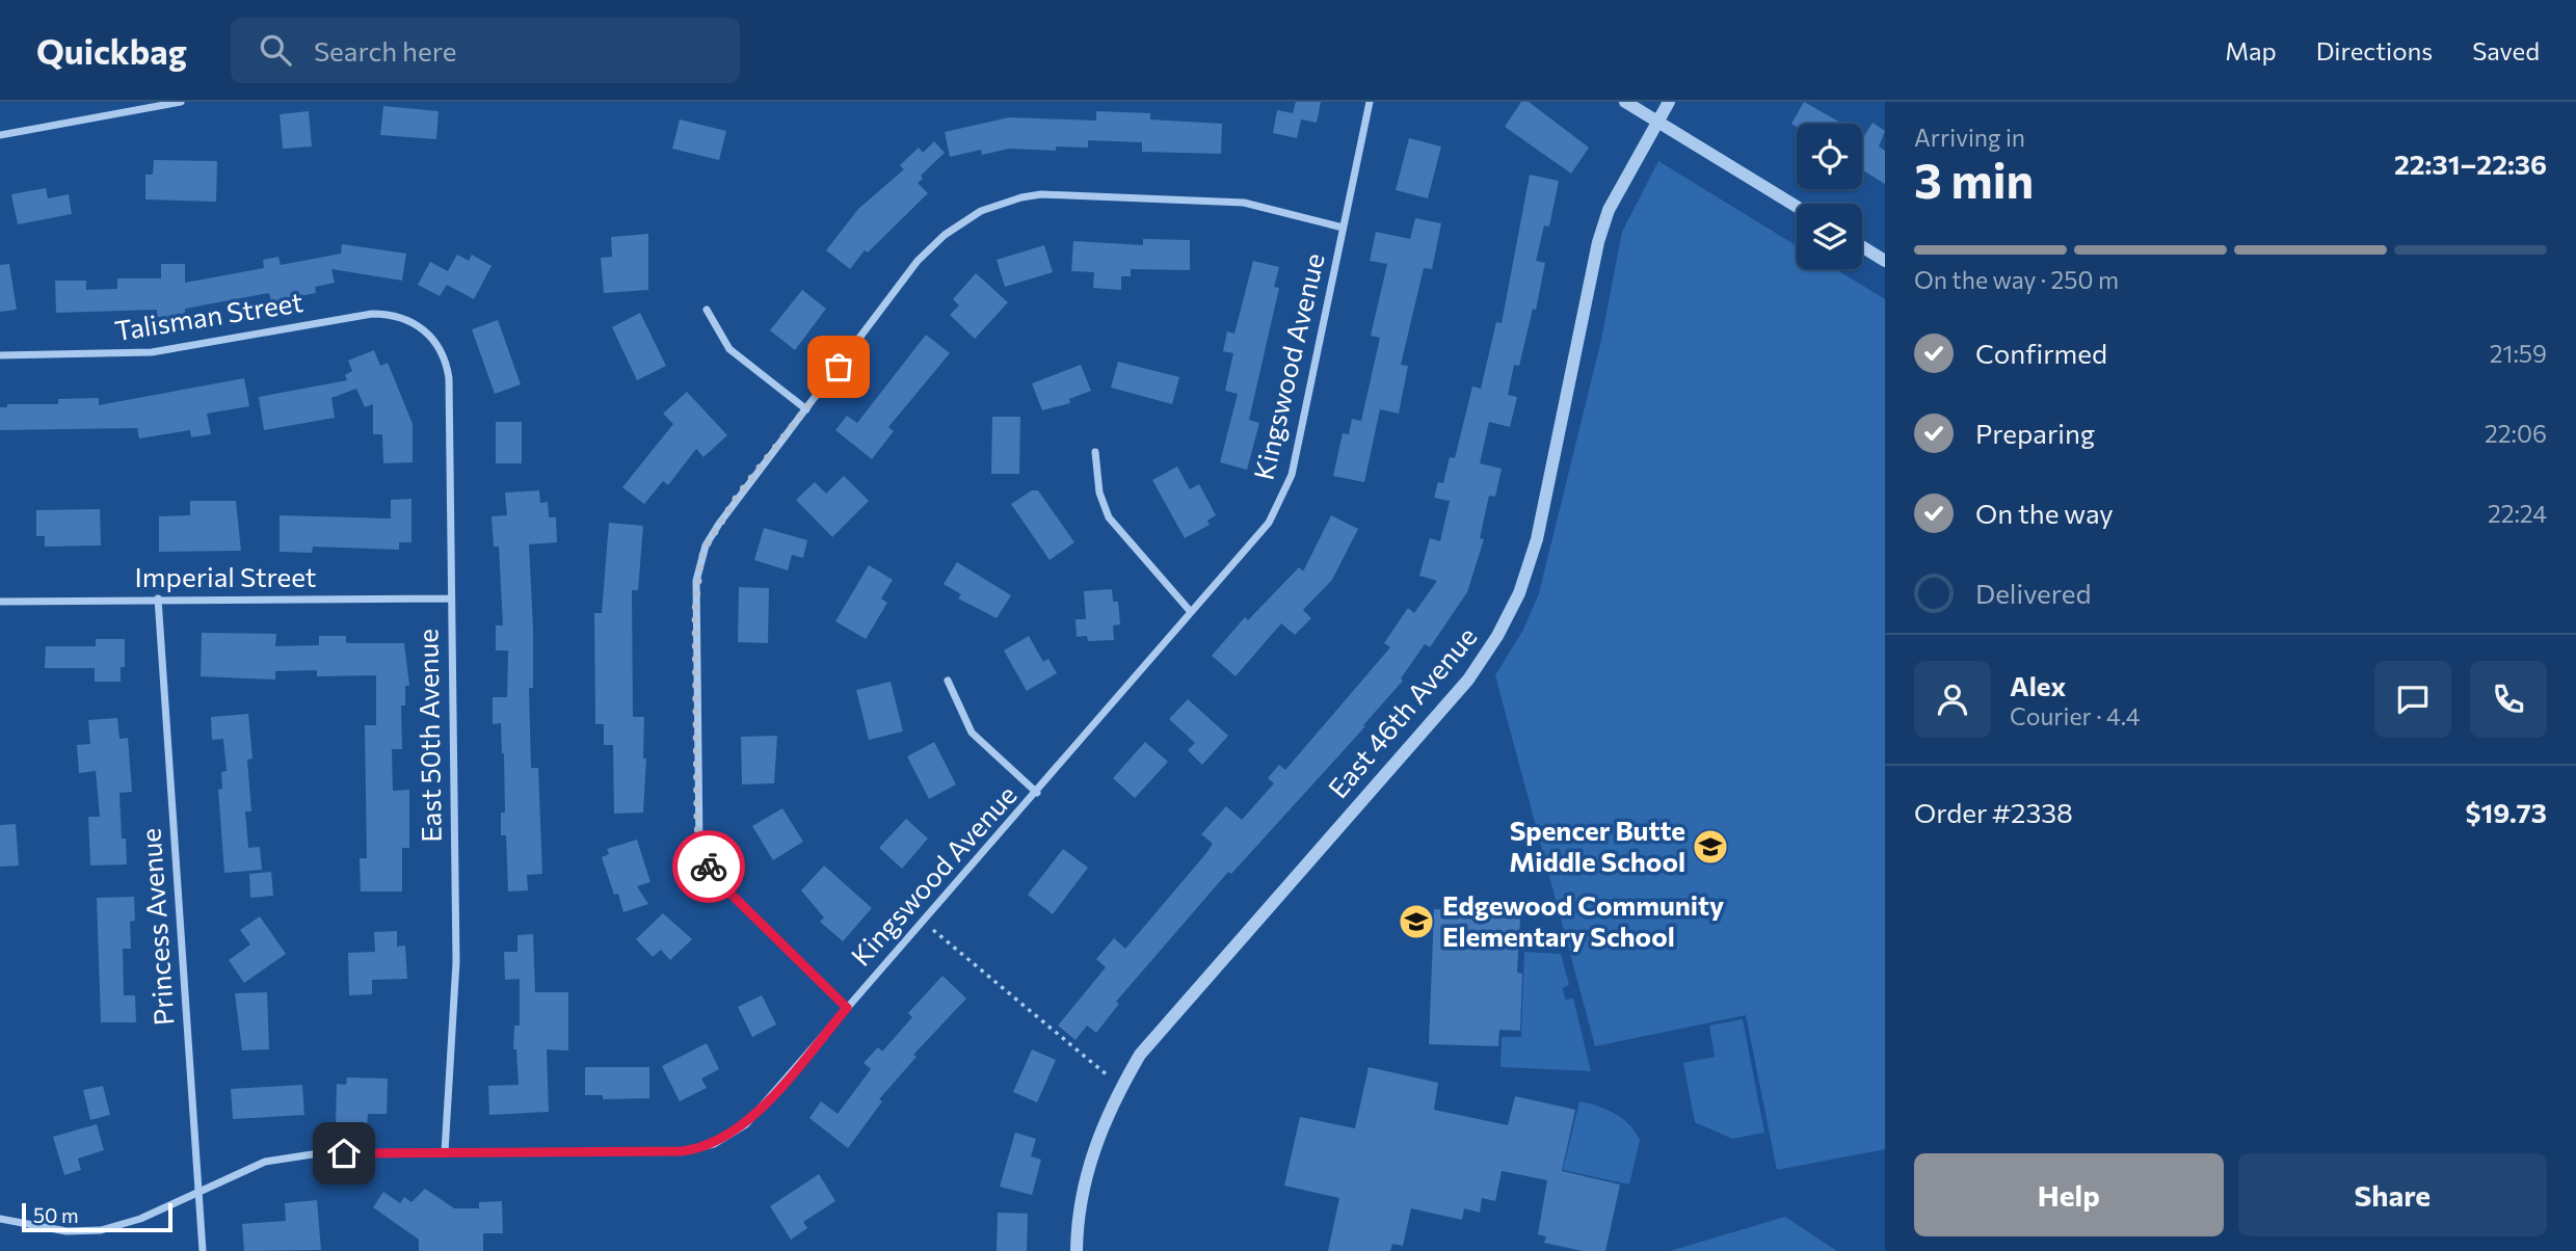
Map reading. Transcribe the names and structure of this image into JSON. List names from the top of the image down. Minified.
{"streets":{"street":["Talisman Street","Kingswood Avenue","Imperial Street","East 46th Avenue","East 50th Avenue","Princess Avenue"]},"crossings":[["Talisman Street","East 50th Avenue"],["Kingswood Avenue","East 50th Avenue"],["Kingswood Avenue","Princess Avenue"],["Imperial Street","East 50th Avenue"],["Imperial Street","Princess Avenue"]],"places":{"school or university":["Spencer Butte Middle School","Edgewood Community Elementary School"]},"scale_bar":"50 m","page":{"header":"Quickbag","search":"Search here","nav":["Map","Directions","Saved"],"heading":["3 min","Arriving in","22:31–22:36"],"panel":["Alex","Courier · 4.4","Order #2338","$19.73"],"bar":"On the way · 250 m","list":[["Confirmed","21:59"],["Preparing","22:06"],["On the way","22:24"],"Delivered"],"buttons":["Help","Share"],"scale":"50 m"}}
